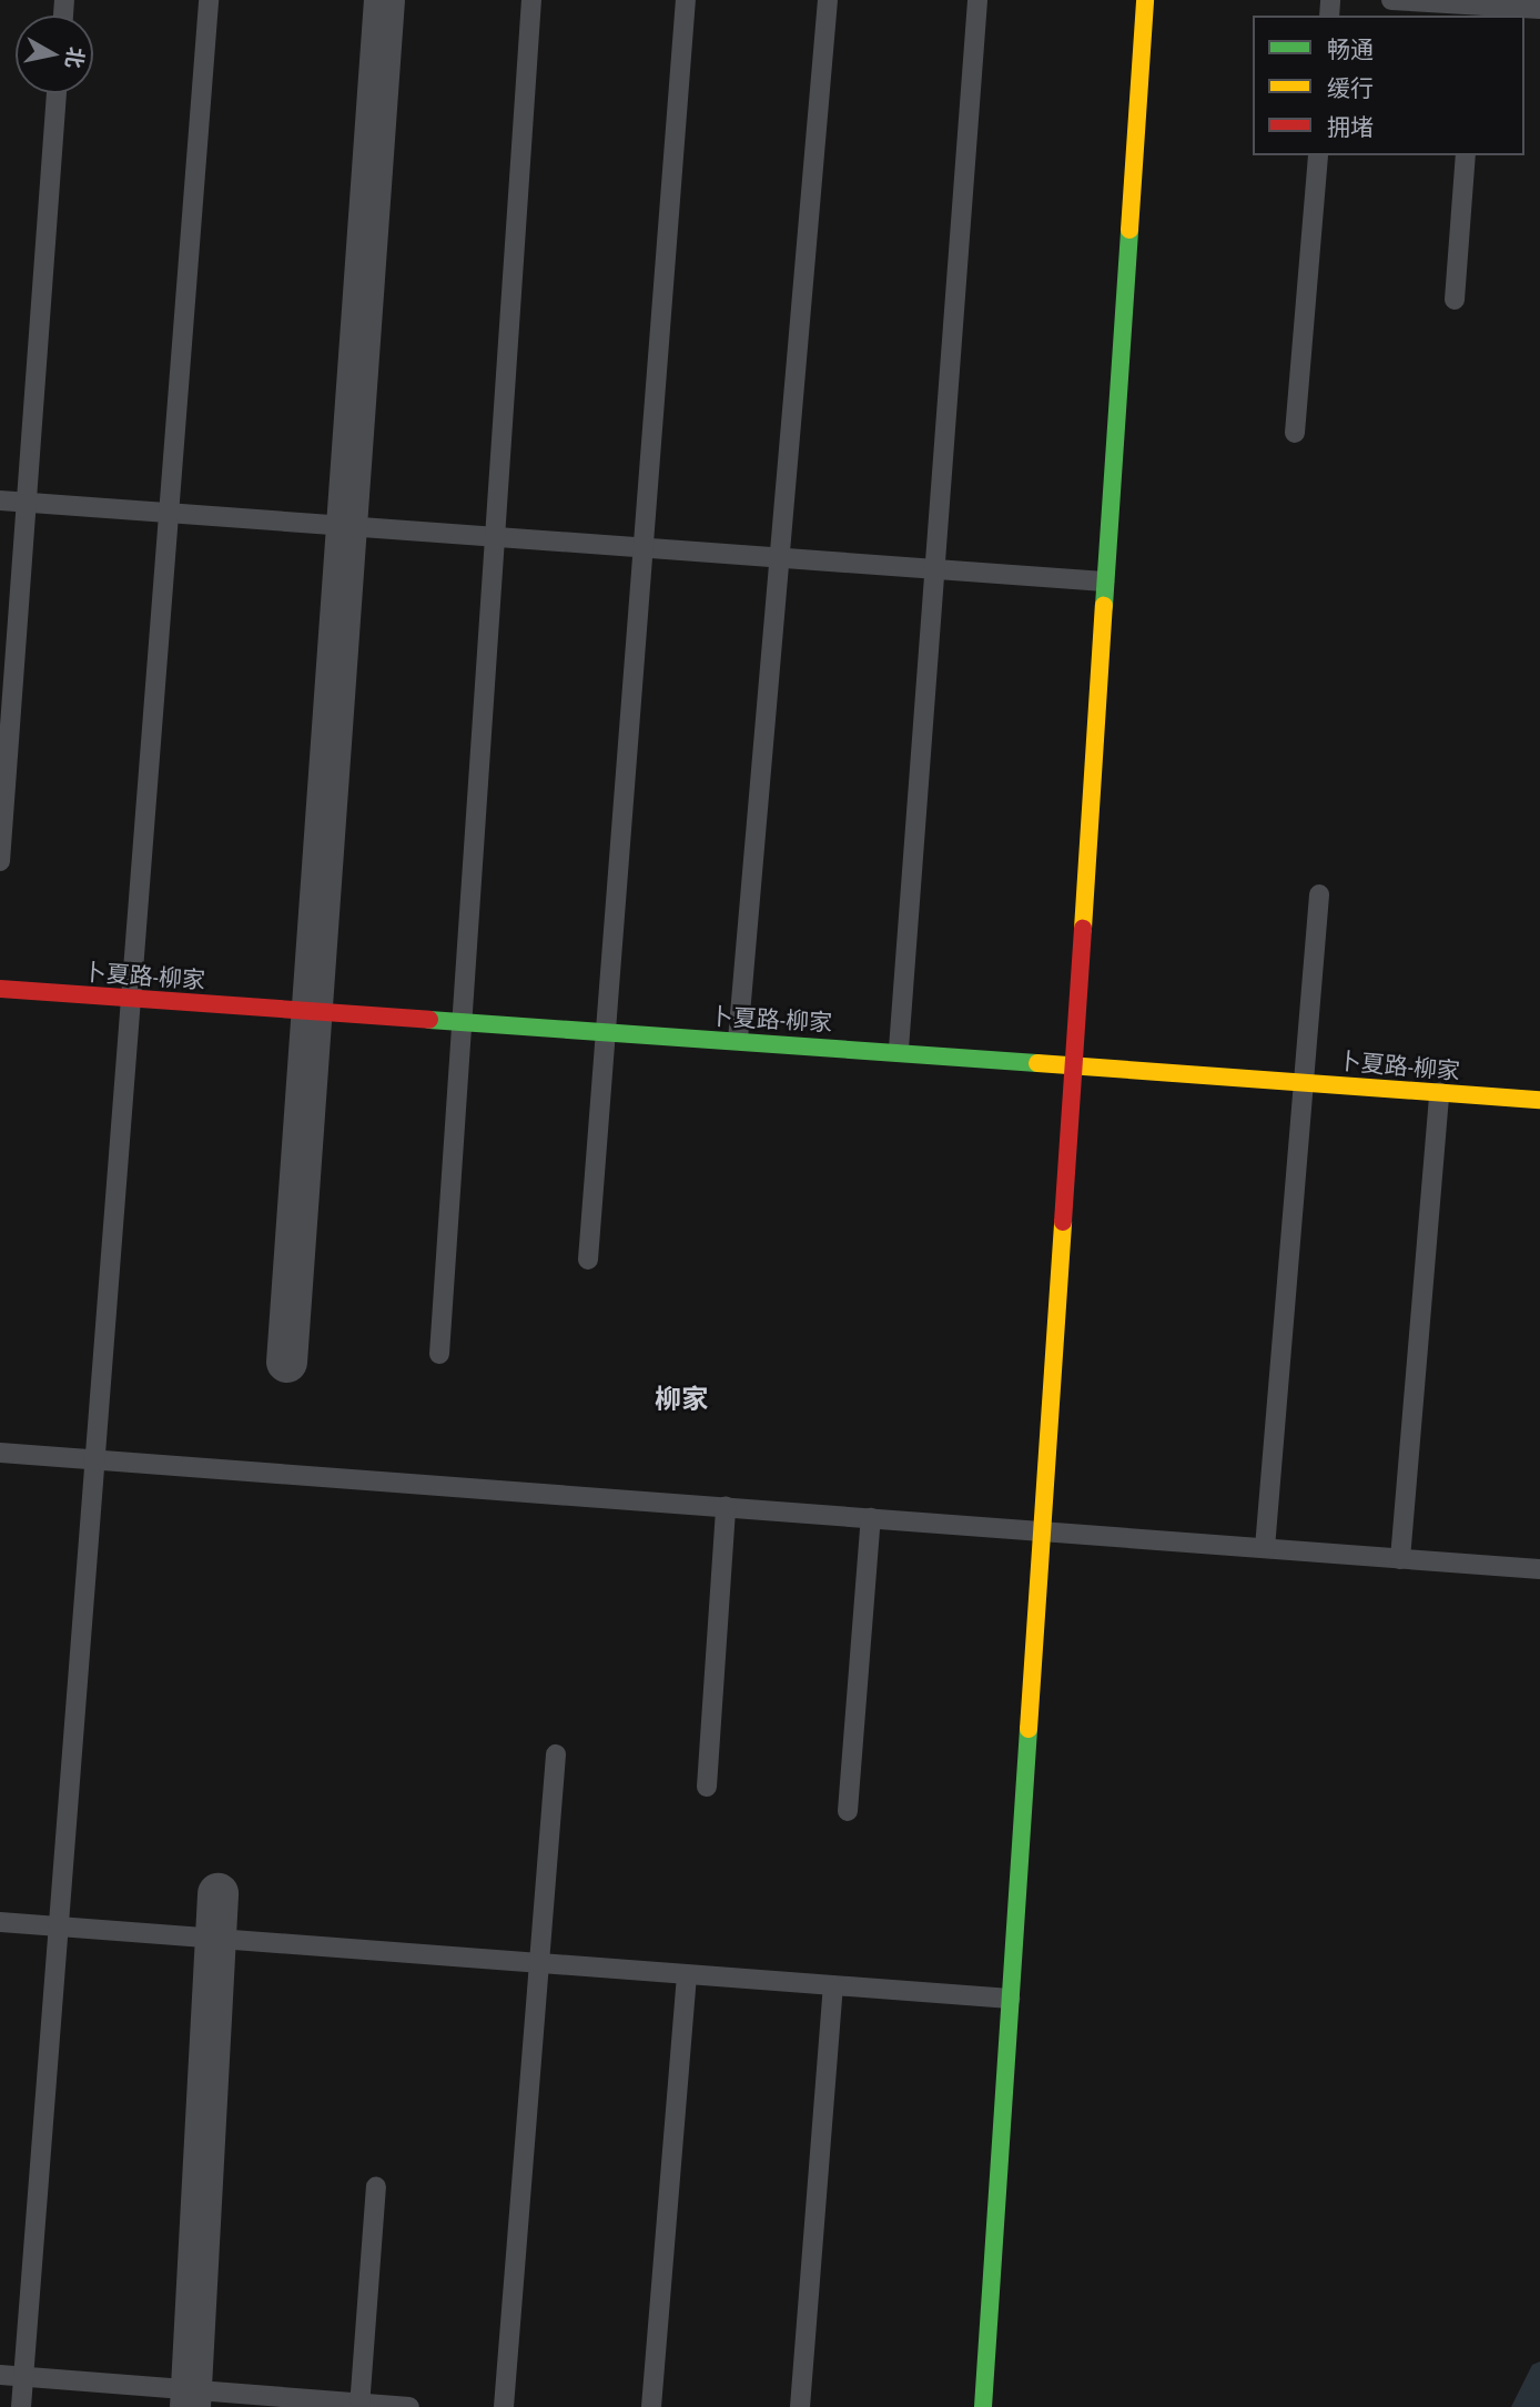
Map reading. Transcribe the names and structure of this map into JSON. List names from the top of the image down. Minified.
{"streets":{"street":["卜夏路-柳家"]},"districts":["柳家"],"legend":["畅通","缓行","拥堵"],"north":"right"}
